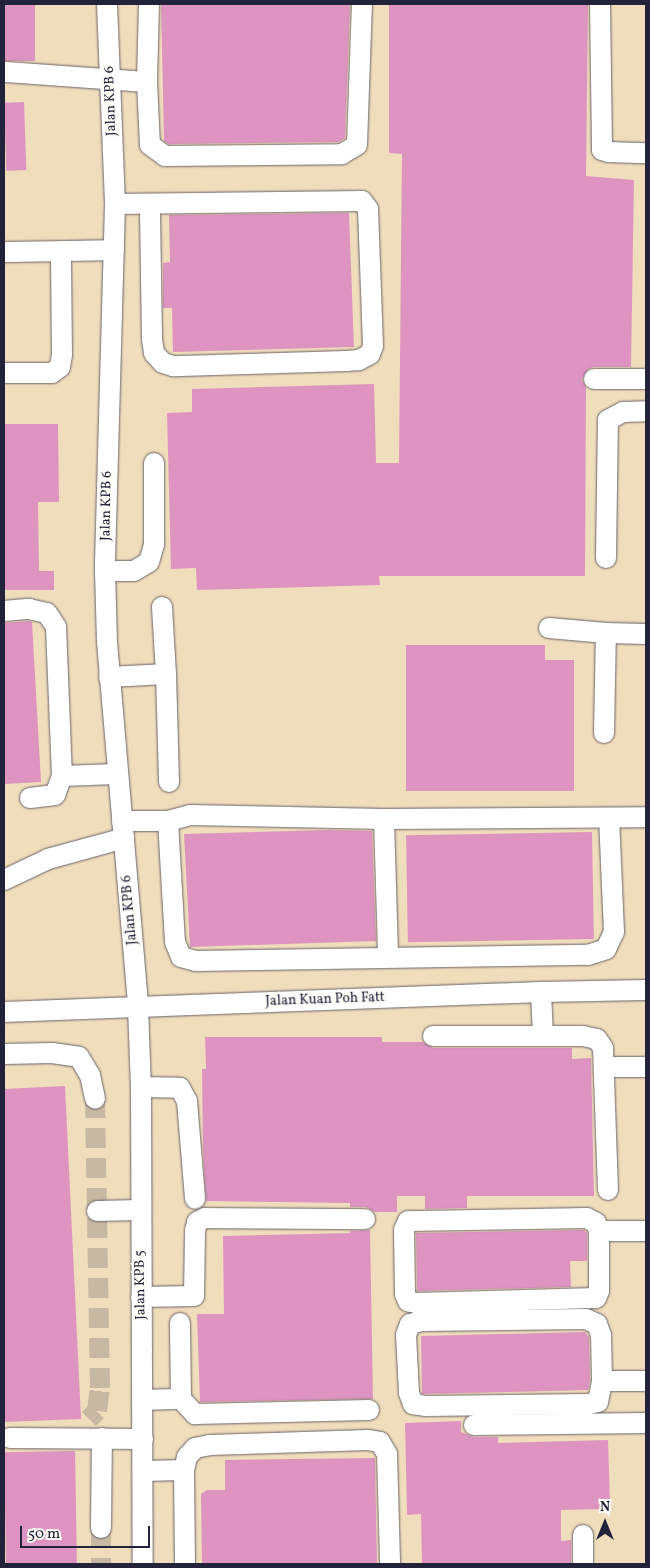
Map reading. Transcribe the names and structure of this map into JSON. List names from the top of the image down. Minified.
{"streets":{"street":["Jalan KPB 6","Jalan Kuan Poh Fatt","Jalan KPB 5"]},"crossings":[["Jalan KPB 6","Jalan Kuan Poh Fatt"],["Jalan KPB 6","Jalan KPB 5"],["Jalan Kuan Poh Fatt","Jalan KPB 5"]],"scale_bar":"50 m","north":"top"}
